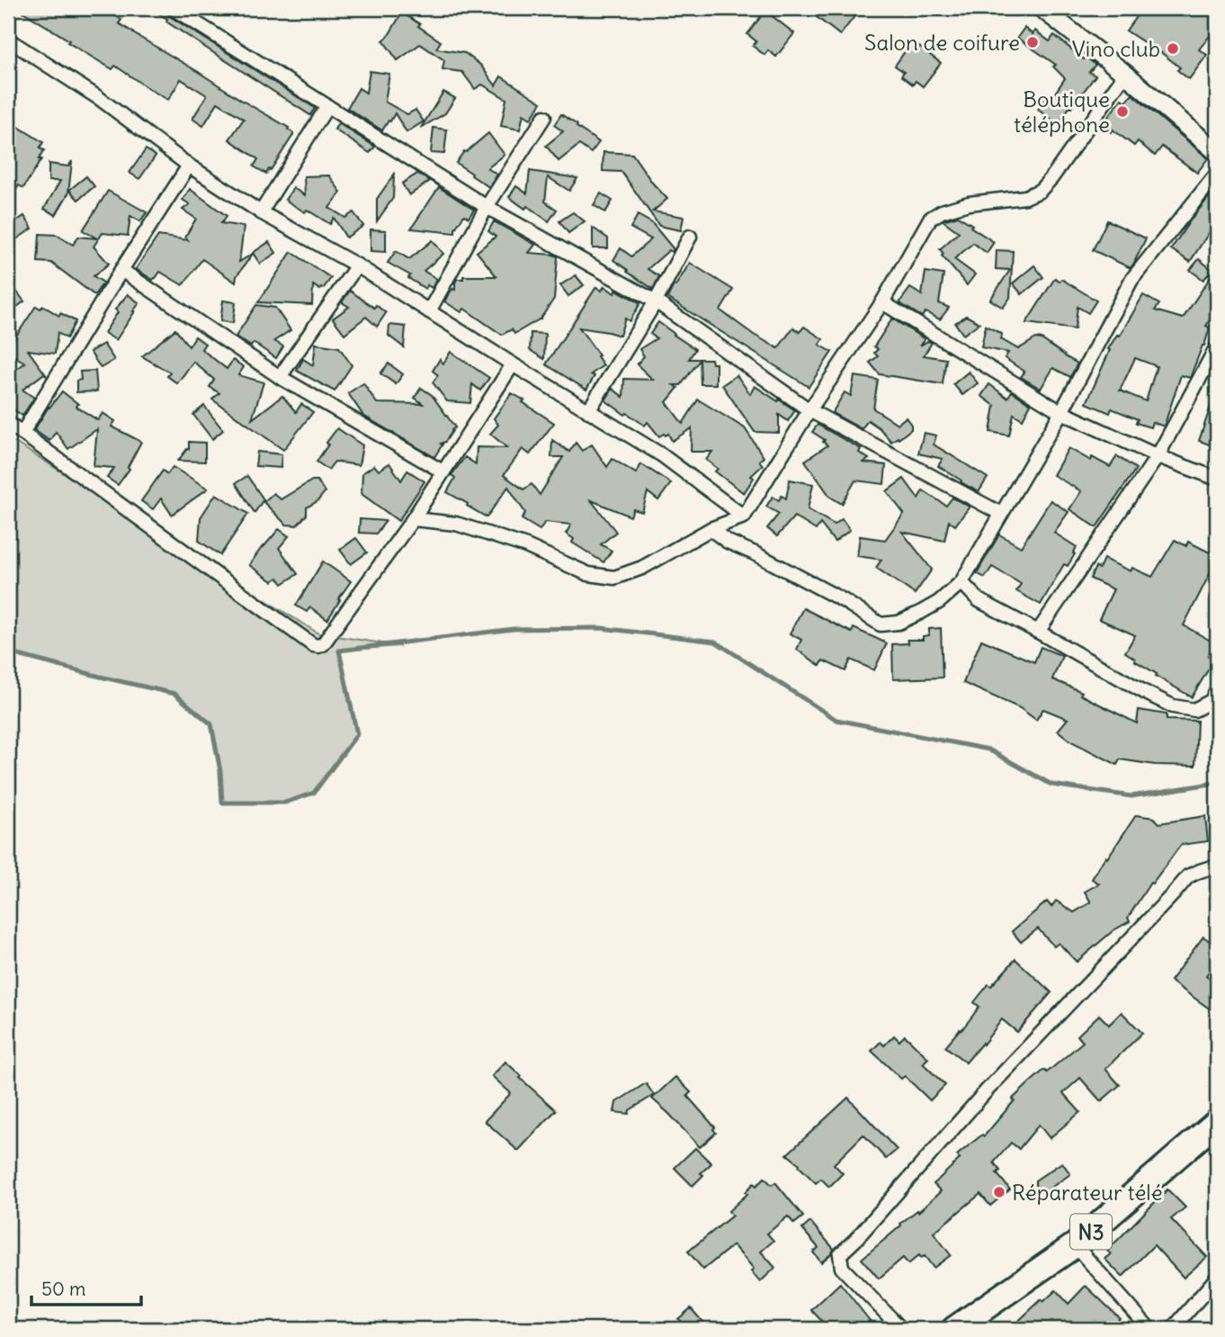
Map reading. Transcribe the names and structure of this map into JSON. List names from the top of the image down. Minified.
{"streets":{"highway":["N3"]},"places":["Salon de coifure","Vino club","Boutique téléphone","Réparateur télé"],"scale_bar":"50 m"}
